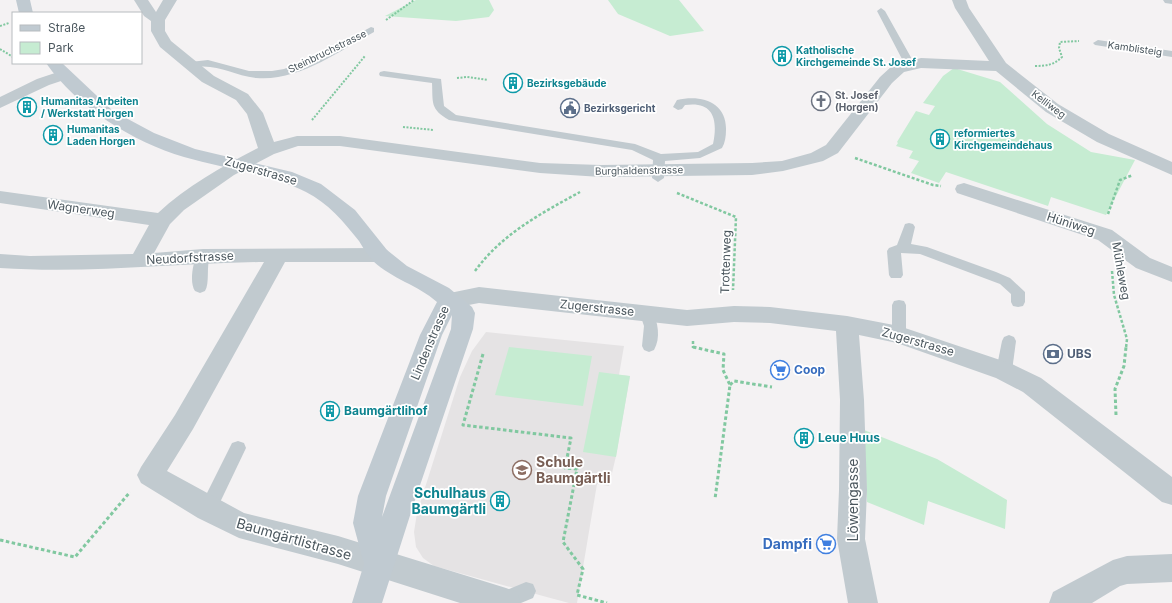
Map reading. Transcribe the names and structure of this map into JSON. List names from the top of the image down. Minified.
{"streets":{"main road":["Zugerstrasse","Lindenstrasse"],"street":["Kelliweg","Burghaldenstrasse","Wagnerweg","Hüniweg","Neudorfstrasse","Löwengasse","Baumgärtlistrasse"],"lane":["Kamblisteig","Steinbruchstrasse"],"path":["Trottenweg","Mühleweg"]},"crossings":[["Kelliweg","Burghaldenstrasse"],["Burghaldenstrasse","Zugerstrasse"],["Burghaldenstrasse","Wagnerweg"],["Burghaldenstrasse","Neudorfstrasse"],["Burghaldenstrasse","Trottenweg"],["Zugerstrasse","Neudorfstrasse"],["Zugerstrasse","Lindenstrasse"],["Zugerstrasse","Löwengasse"],["Hüniweg","Mühleweg"],["Lindenstrasse","Baumgärtlistrasse"]],"places":{"building":["Katholische Kirchgemeinde St. Josef","Bezirksgebäude","Humanitas Arbeiten / Werkstatt Horgen","Humanitas Laden Horgen","reformiertes Kirchgemeindehaus","Baumgärtlihof","Leue Huus","Schulhaus Baumgärtli"],"church":["St. Josef (Horgen)"],"public building":["Bezirksgericht"],"bank":["UBS"],"supermarket":["Coop","Dampfi"],"school or university":["Schule Baumgärtli"]},"legend":["Straße","Park"]}
